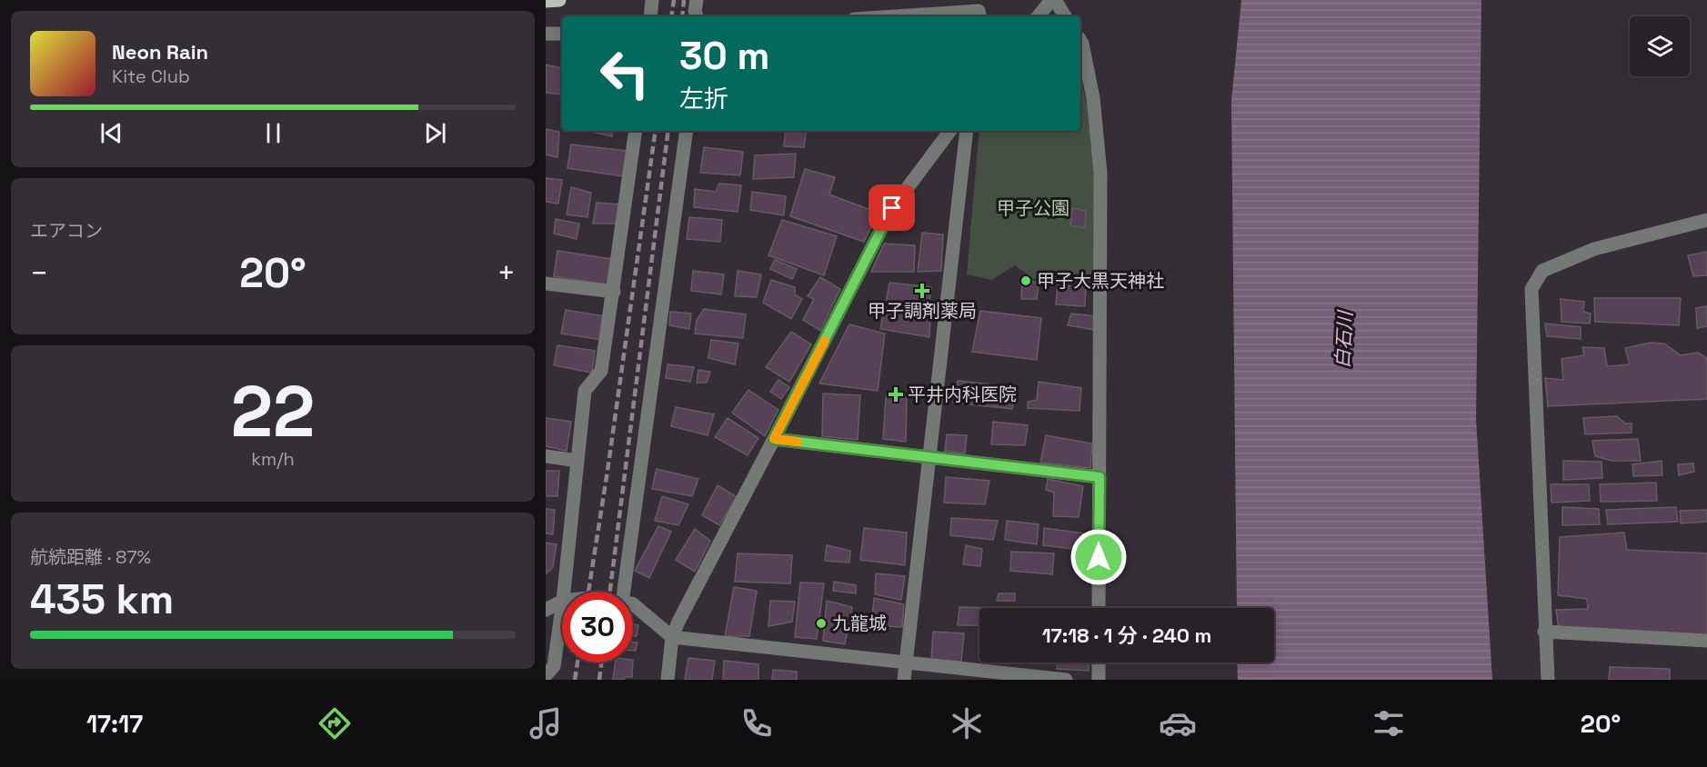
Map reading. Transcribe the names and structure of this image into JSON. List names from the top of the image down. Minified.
{"water":["白石川"],"parks":["甲子公園"],"places":{"other":["甲子大黒天神社","九龍城"],"health":["甲子調剤薬局","平井内科医院"]},"page":{"turn":["30 m","左折"],"song":["Neon Rain","Kite Club"],"tile":["エアコン",["22","km/h"],["航続距離 · 87%","435 km"]],"heat":["−","20°","+"],"limit":"30","trip":"17:18 · 1 分 · 240 m","tabs":["17:17","20°"]}}
